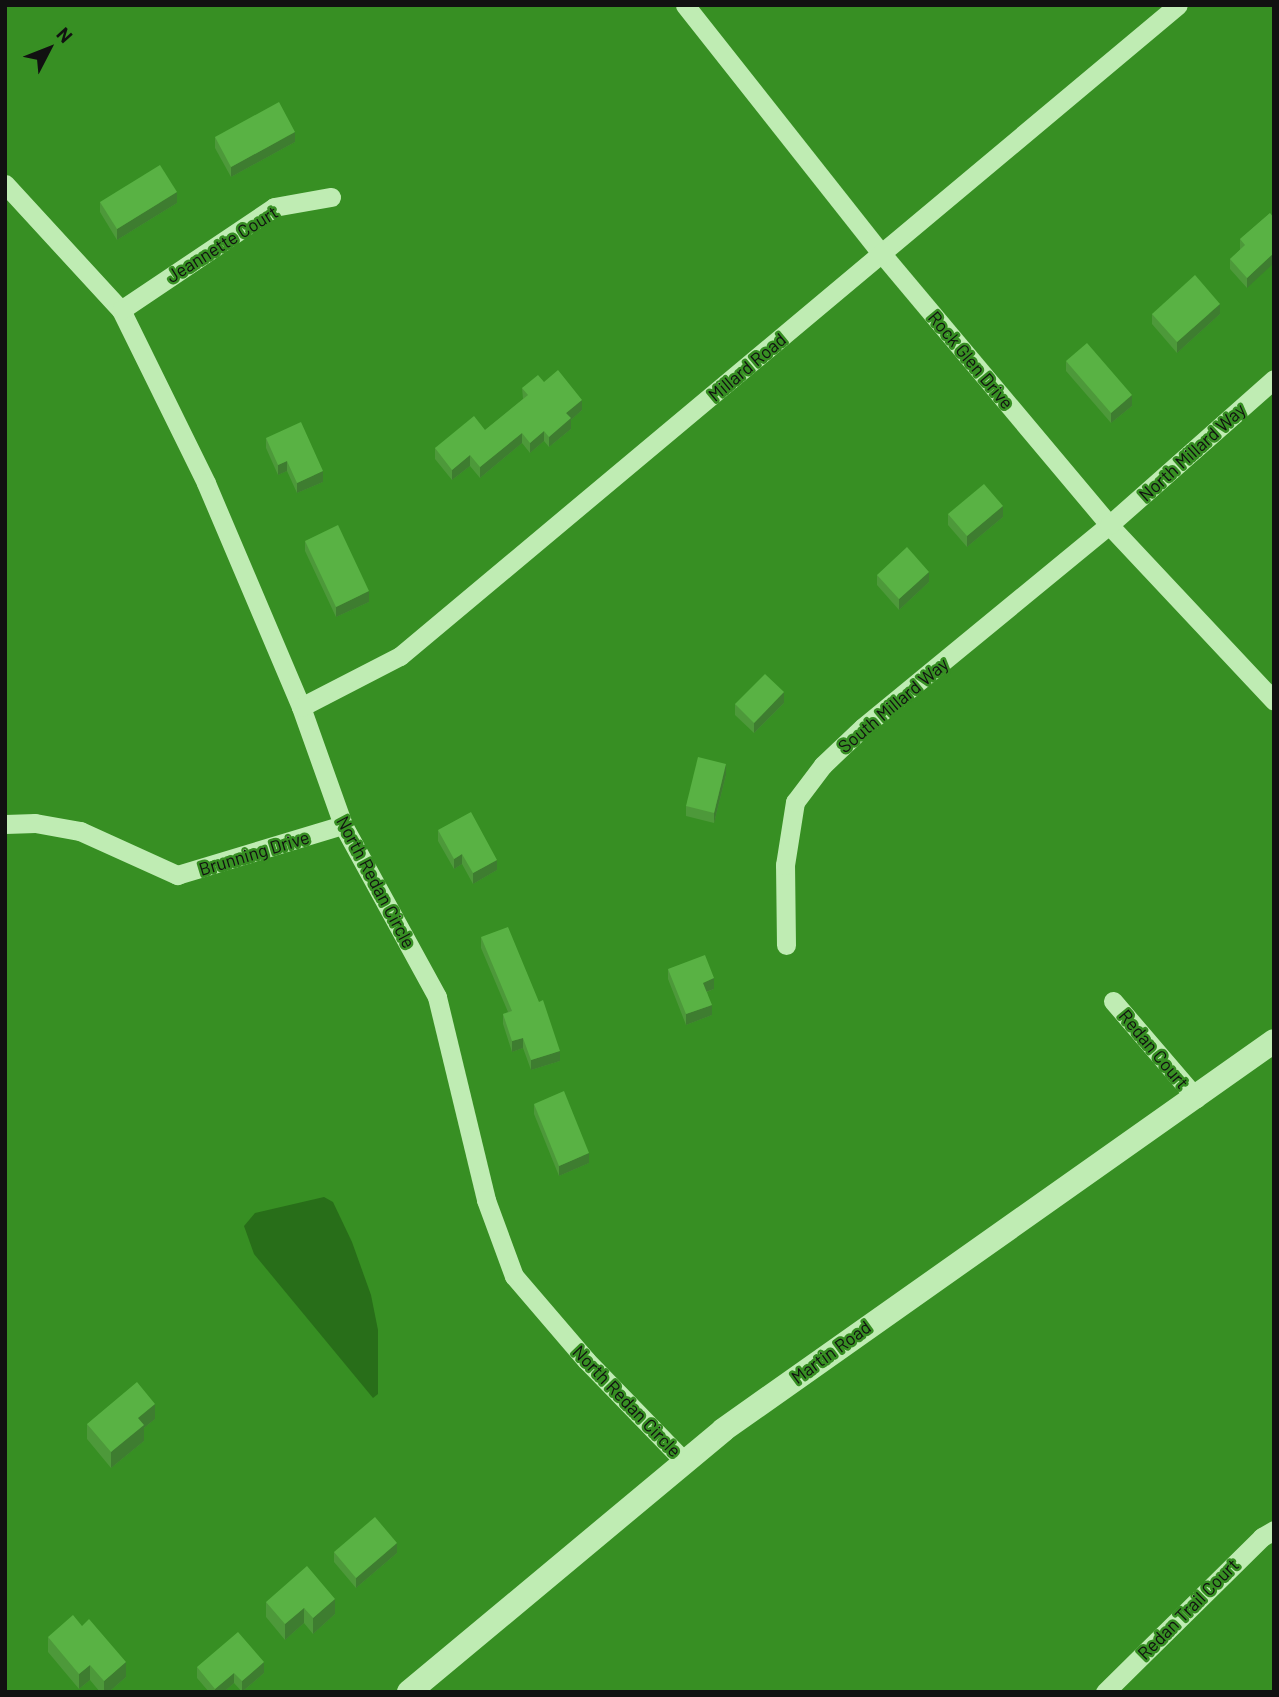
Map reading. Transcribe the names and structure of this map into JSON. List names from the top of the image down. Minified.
{"streets":{"street":["Jeannette Court","Rock Glen Drive","Millard Road","North Millard Way","South Millard Way","Brunning Drive","North Redan Circle","Redan Court","Martin Road","Redan Trail Court"]},"crossings":[["Jeannette Court","North Redan Circle"],["Rock Glen Drive","Millard Road"],["Rock Glen Drive","North Millard Way"],["Rock Glen Drive","South Millard Way"],["Millard Road","North Redan Circle"],["North Millard Way","South Millard Way"],["Brunning Drive","North Redan Circle"],["North Redan Circle","Martin Road"],["Redan Court","Martin Road"]],"north":"top right"}
